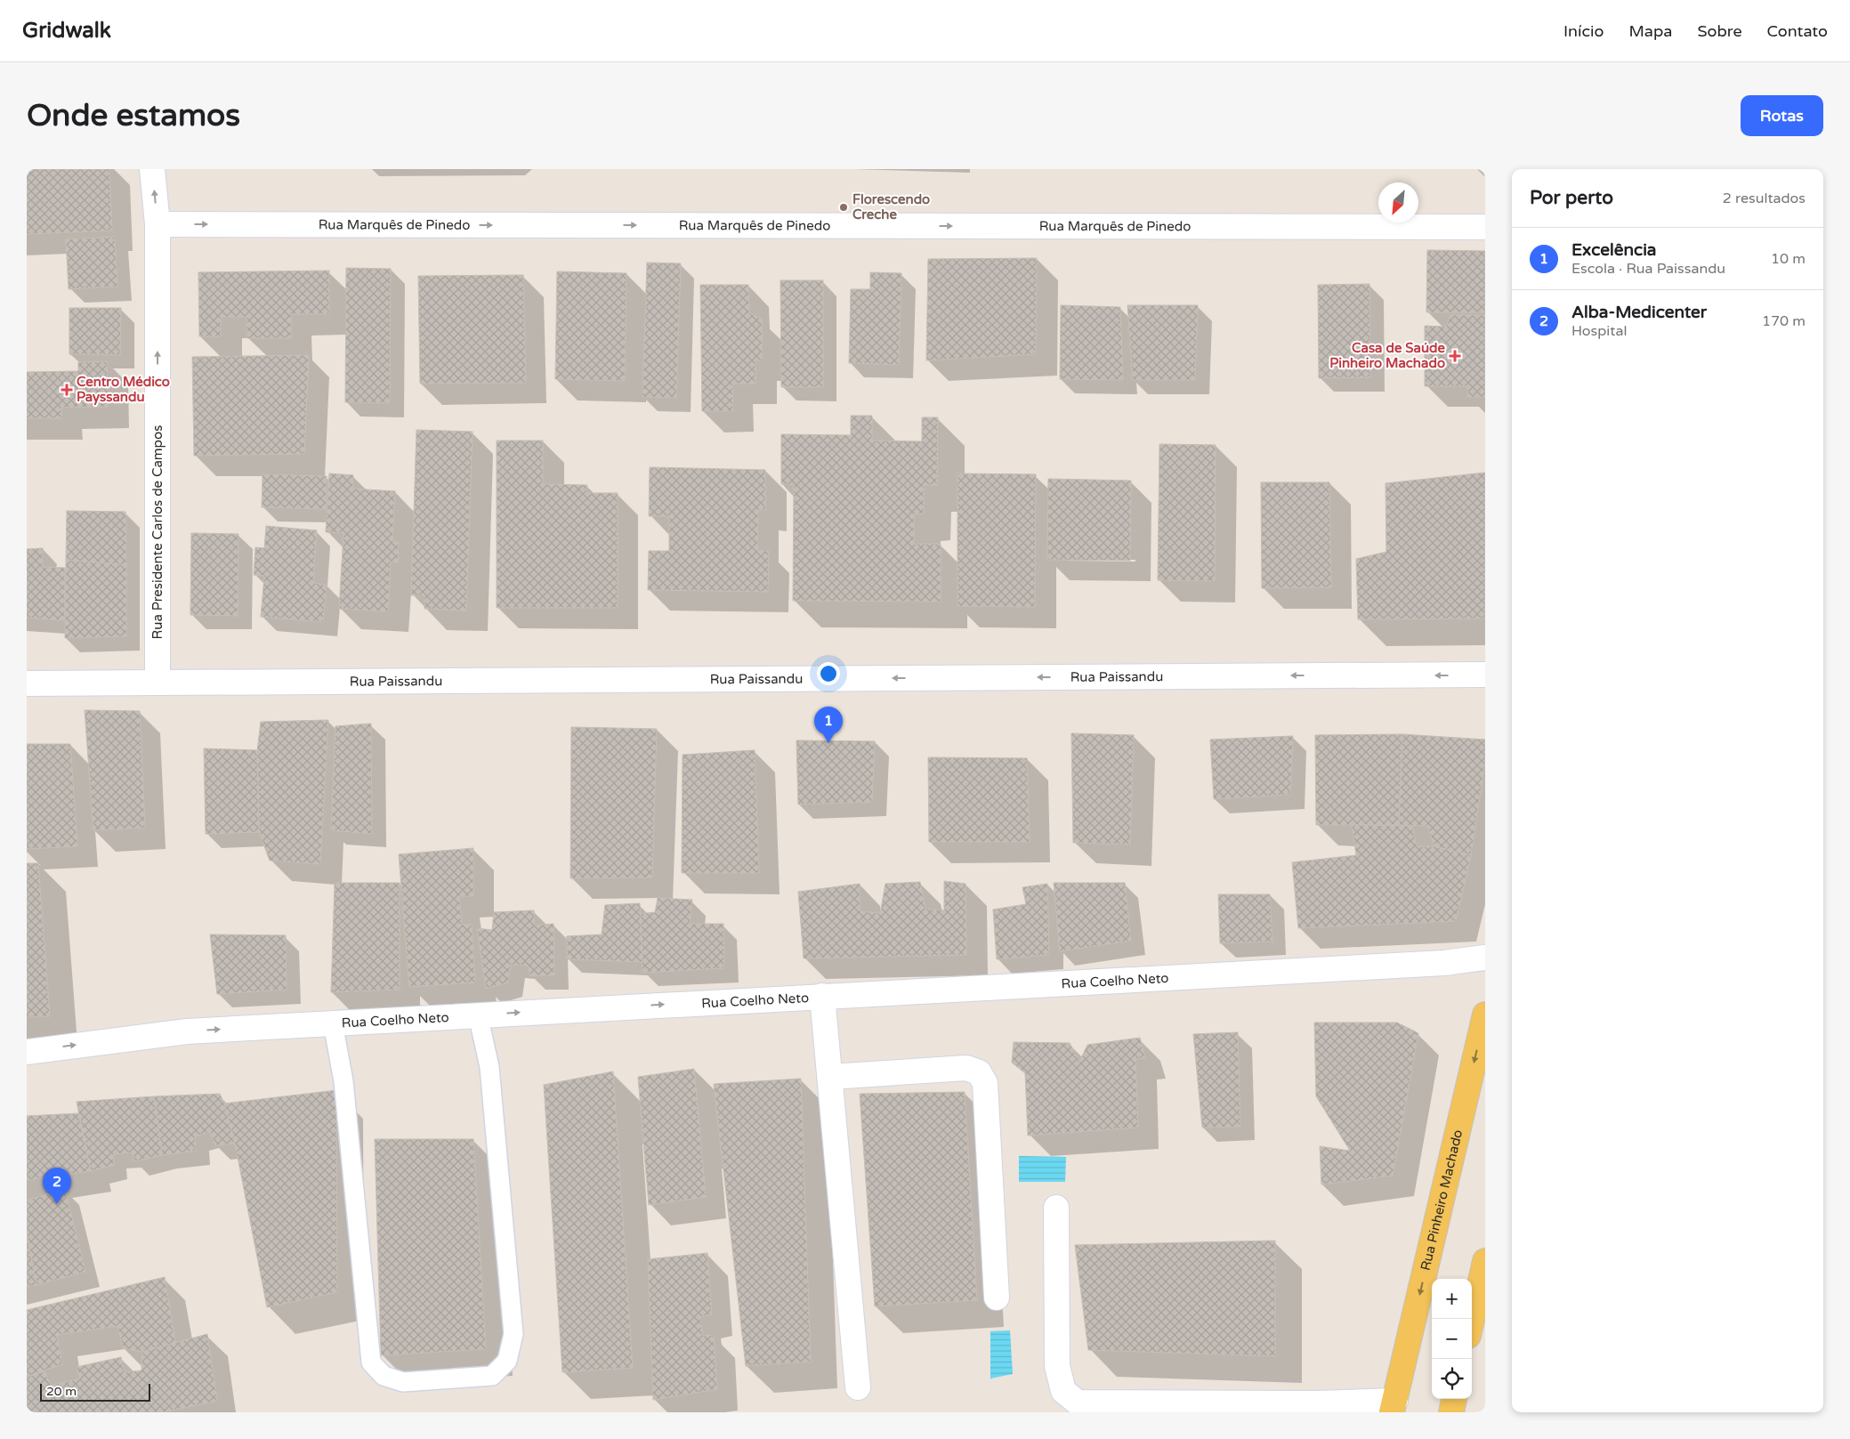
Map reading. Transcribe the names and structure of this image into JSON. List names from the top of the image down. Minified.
{"streets":{"main road":["Rua Pinheiro Machado"],"street":["Rua Marquês de Pinedo","Rua Presidente Carlos de Campos","Rua Paissandu","Rua Coelho Neto"]},"crossings":[["Rua Marquês de Pinedo","Rua Presidente Carlos de Campos"],["Rua Presidente Carlos de Campos","Rua Paissandu"]],"one_way":["Rua Marquês de Pinedo","Rua Presidente Carlos de Campos","Rua Paissandu","Rua Coelho Neto","Rua Pinheiro Machado"],"places":{"other":["Florescendo Creche"],"health":["Casa de Saúde Pinheiro Machado","Centro Médico Payssandu"]},"scale_bar":"20 m","north":"bottom left","page":{"header":"Gridwalk","nav":["Início","Mapa","Sobre","Contato"],"buttons":"Rotas","title":"Onde estamos","heading":["Por perto","2 resultados"],"list":[{"mark":"1","name":"Excelência","note":"Escola · Rua Paissandu","value":"10 m"},{"mark":"2","name":"Alba-Medicenter","note":"Hospital","value":"170 m"}],"pins":["1","2"],"map_buttons":["+","−"],"scale":"20 m"}}
